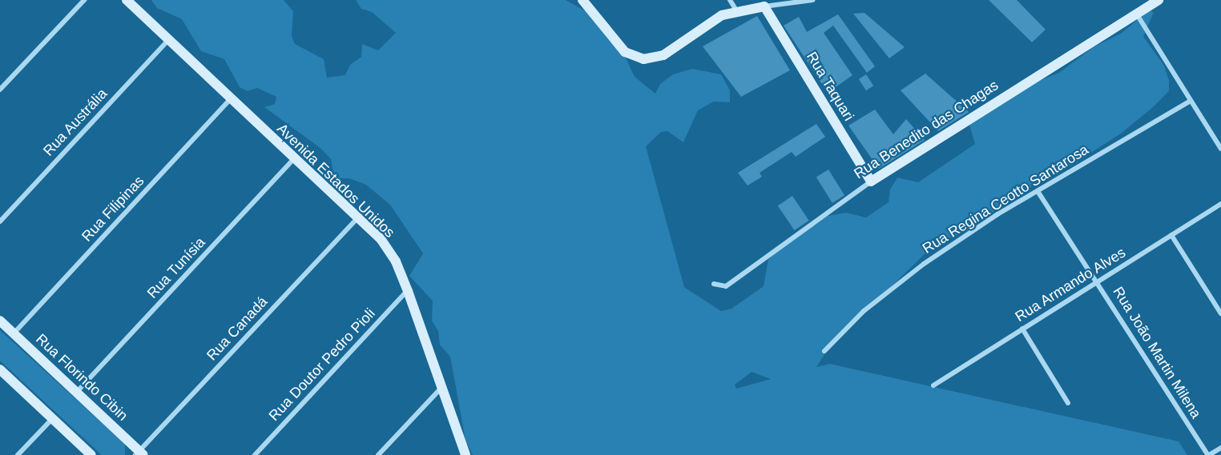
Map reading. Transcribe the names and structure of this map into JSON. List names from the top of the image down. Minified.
{"streets":{"street":["Rua Taquari","Rua Austrália","Rua Benedito das Chagas","Avenida Estados Unidos","Rua Regina Ceotto Santarosa","Rua Filipinas","Rua Tunísia","Rua Armando Alves","Rua Canadá","Rua João Martin Milena","Rua Doutor Pedro Pioli","Rua Florindo Cibin"]},"crossings":[["Rua Taquari","Rua Benedito das Chagas"],["Rua Austrália","Avenida Estados Unidos"],["Avenida Estados Unidos","Rua Filipinas"],["Avenida Estados Unidos","Rua Tunísia"],["Avenida Estados Unidos","Rua Canadá"],["Avenida Estados Unidos","Rua Doutor Pedro Pioli"],["Rua Regina Ceotto Santarosa","Rua João Martin Milena"],["Rua Filipinas","Rua Florindo Cibin"],["Rua Tunísia","Rua Florindo Cibin"],["Rua Armando Alves","Rua João Martin Milena"],["Rua Canadá","Rua Florindo Cibin"]]}
